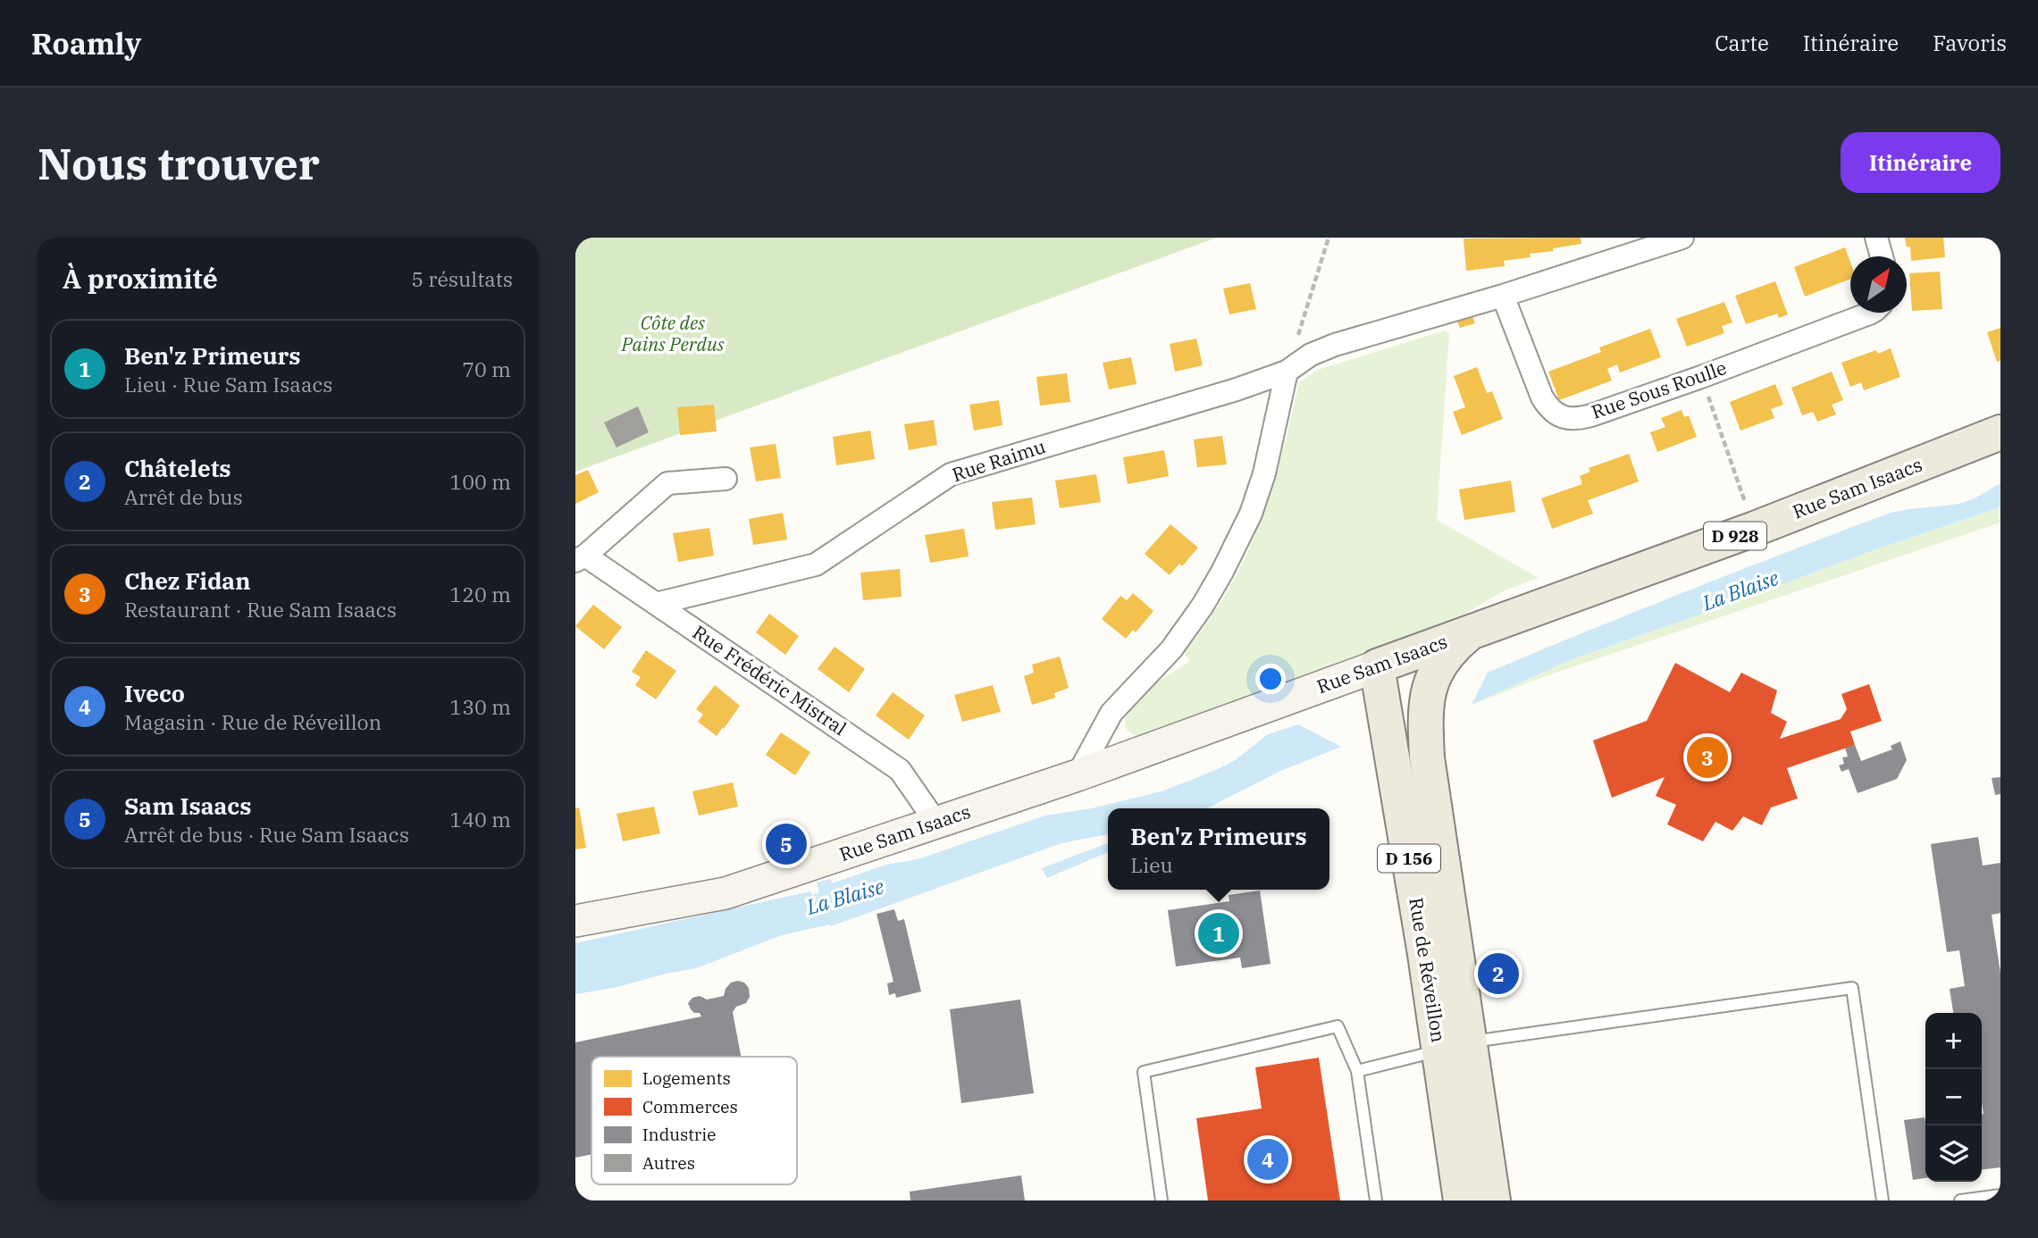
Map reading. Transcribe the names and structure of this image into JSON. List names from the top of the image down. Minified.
{"streets":{"main road":["Rue Sam Isaacs","D 928","D 156","Rue de Réveillon"],"street":["Rue Sous Roulle","Rue Raimu","Rue Frédéric Mistral"]},"crossings":[["Rue Raimu","Rue Frédéric Mistral"],["Rue Sam Isaacs","Rue Frédéric Mistral"],["Rue Sam Isaacs","Rue de Réveillon"]],"water":["La Blaise"],"parks":["Côte des Pains Perdus"],"legend":["Logements","Commerces","Industrie","Autres"],"north":"top right","page":{"header":"Roamly","nav":["Carte","Itinéraire","Favoris"],"buttons":"Itinéraire","title":"Nous trouver","heading":["À proximité","5 résultats"],"list":[{"mark":"1","name":"Ben'z Primeurs","note":"Lieu · Rue Sam Isaacs","value":"70 m"},{"mark":"2","name":"Châtelets","note":"Arrêt de bus","value":"100 m"},{"mark":"3","name":"Chez Fidan","note":"Restaurant · Rue Sam Isaacs","value":"120 m"},{"mark":"4","name":"Iveco","note":"Magasin · Rue de Réveillon","value":"130 m"},{"mark":"5","name":"Sam Isaacs","note":"Arrêt de bus · Rue Sam Isaacs","value":"140 m"}],"pins":["3","5","1","2","4"],"popup":["Ben'z Primeurs","Lieu"],"map_buttons":["+","−"]}}
